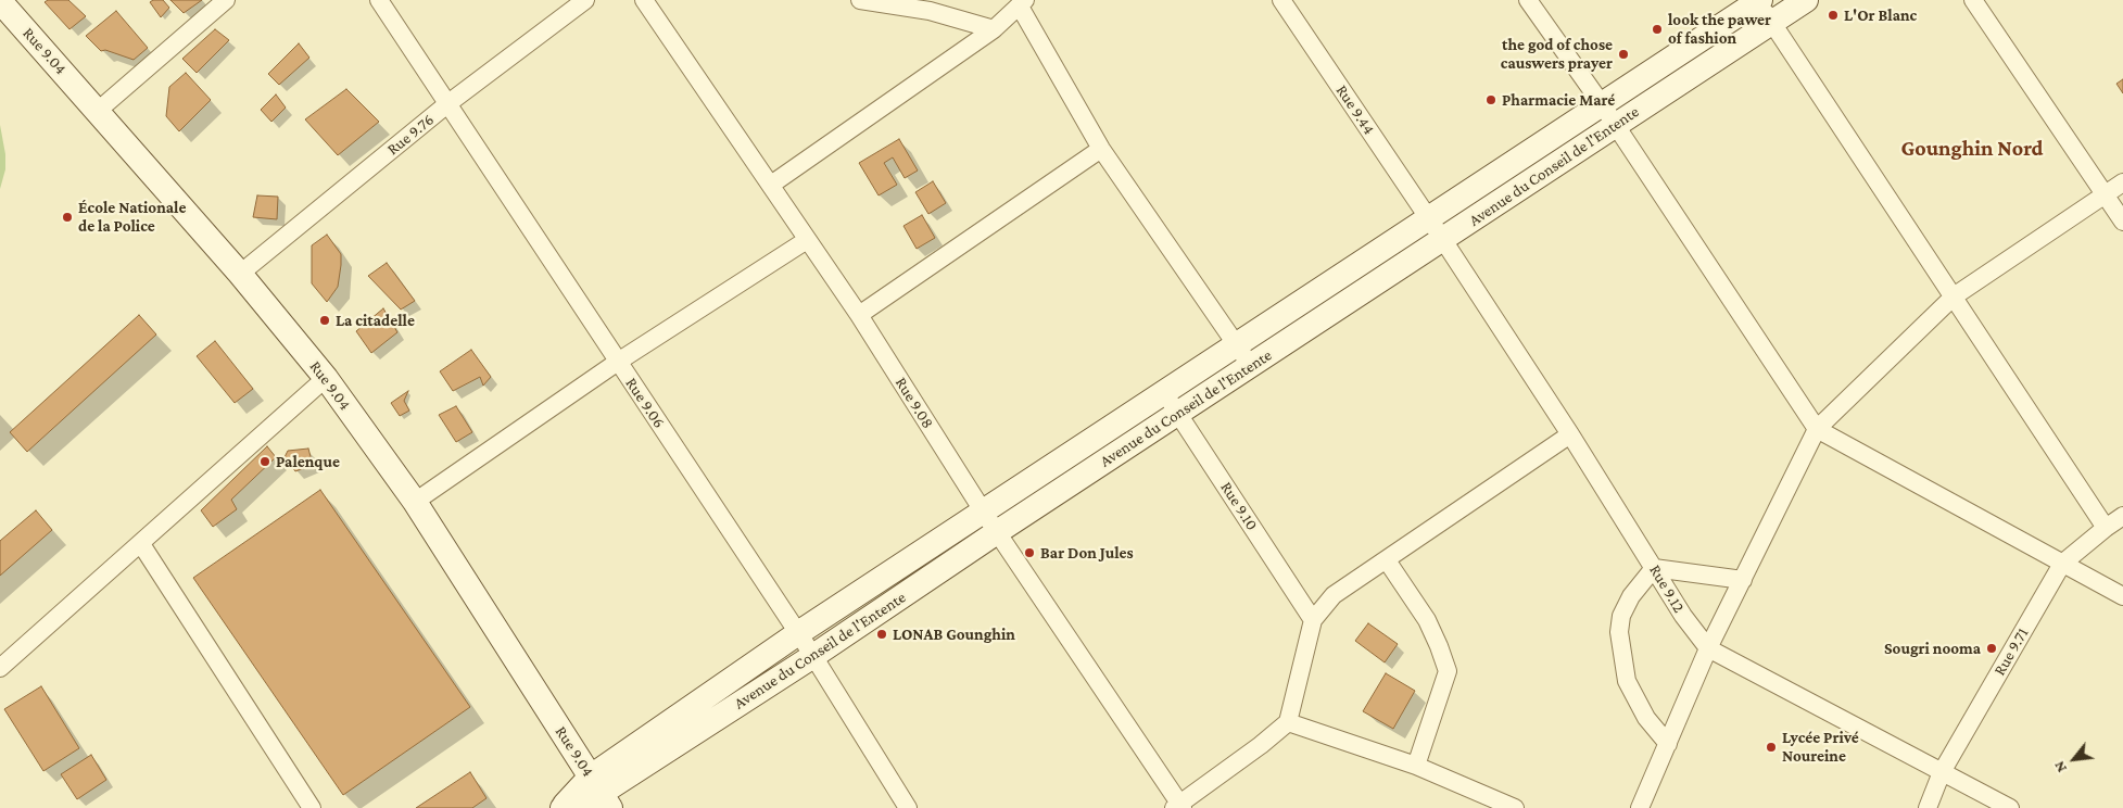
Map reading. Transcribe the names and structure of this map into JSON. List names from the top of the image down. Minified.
{"streets":{"street":["Rue 9.04","Rue 9.44","Rue 9.76","Avenue du Conseil de l'Entente","Rue 9.06","Rue 9.08","Rue 9.10","Rue 9.12","Rue 9.71"]},"crossings":[["Rue 9.04","Rue 9.76"],["Rue 9.04","Avenue du Conseil de l'Entente"],["Rue 9.44","Avenue du Conseil de l'Entente"],["Rue 9.44","Rue 9.12"],["Rue 9.76","Rue 9.06"],["Avenue du Conseil de l'Entente","Rue 9.06"],["Avenue du Conseil de l'Entente","Rue 9.08"],["Avenue du Conseil de l'Entente","Rue 9.10"],["Avenue du Conseil de l'Entente","Rue 9.12"],["Rue 9.12","Rue 9.71"]],"districts":["Gounghin Nord"],"places":["L'Or Blanc","look the pawer of fashion","the god of chose causwers prayer","Pharmacie Maré","École Nationale de la Police","La citadelle","Palenque","Bar Don Jules","LONAB Gounghin","Sougri nooma","Lycée Privé Noureine"],"north":"bottom left"}
